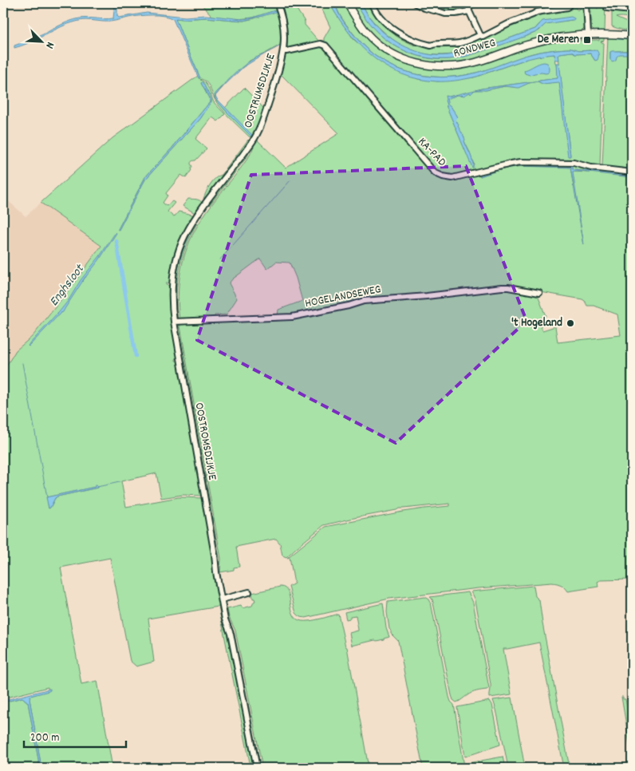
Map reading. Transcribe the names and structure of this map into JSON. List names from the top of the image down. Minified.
{"streets":{"main road":["RONDWEG"],"street":["OOSTRUMSDIJKJE","KA-PAD","HOGELANDSEWEG","OOSTROMSDIJKJE"]},"crossings":[["OOSTRUMSDIJKJE","KA-PAD"],["OOSTRUMSDIJKJE","OOSTROMSDIJKJE"],["HOGELANDSEWEG","OOSTROMSDIJKJE"]],"water":["Enghsloot"],"places":{"transit":["De Meren"],"other":["'t Hogeland"]},"scale_bar":"200 m","north":"bottom right"}
